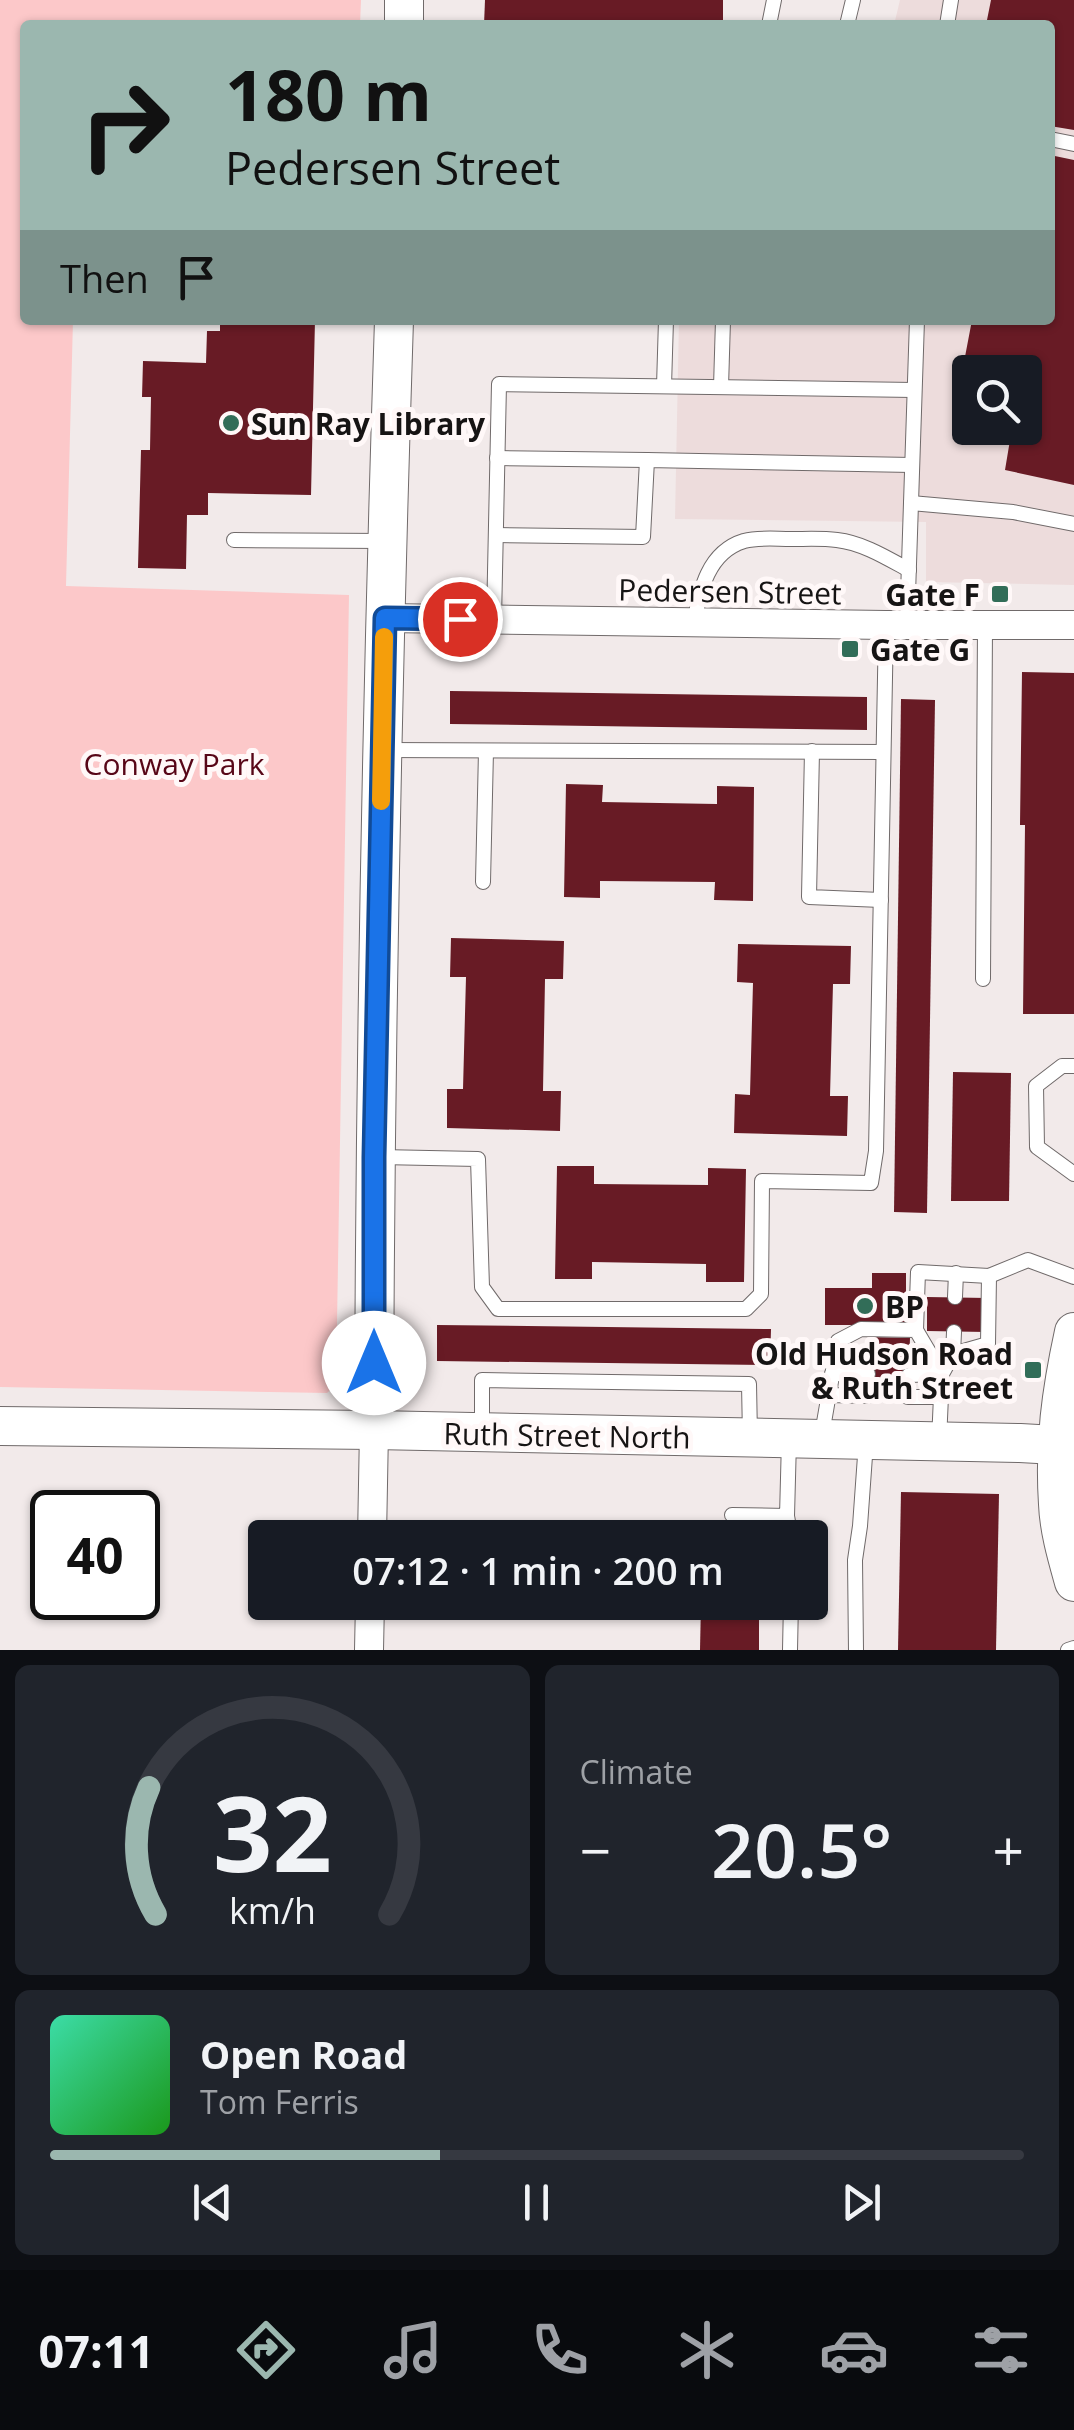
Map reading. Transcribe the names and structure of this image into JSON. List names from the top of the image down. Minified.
{"streets":{"street":["Pedersen Street","Ruth Street North"]},"parks":["Conway Park"],"places":{"other":["Sun Ray Library","BP"],"transit":["Gate F","Gate G","Old Hudson Road & Ruth Street"]},"page":{"turn":["180 m","Pedersen Street"],"then":"Then","limit":"40","trip":"07:12 · 1 min · 200 m","tile":"Climate","heat":["−","20.5°","+"],"song":["Open Road","Tom Ferris"],"tabs":"07:11","gauge":["32","km/h"]}}
